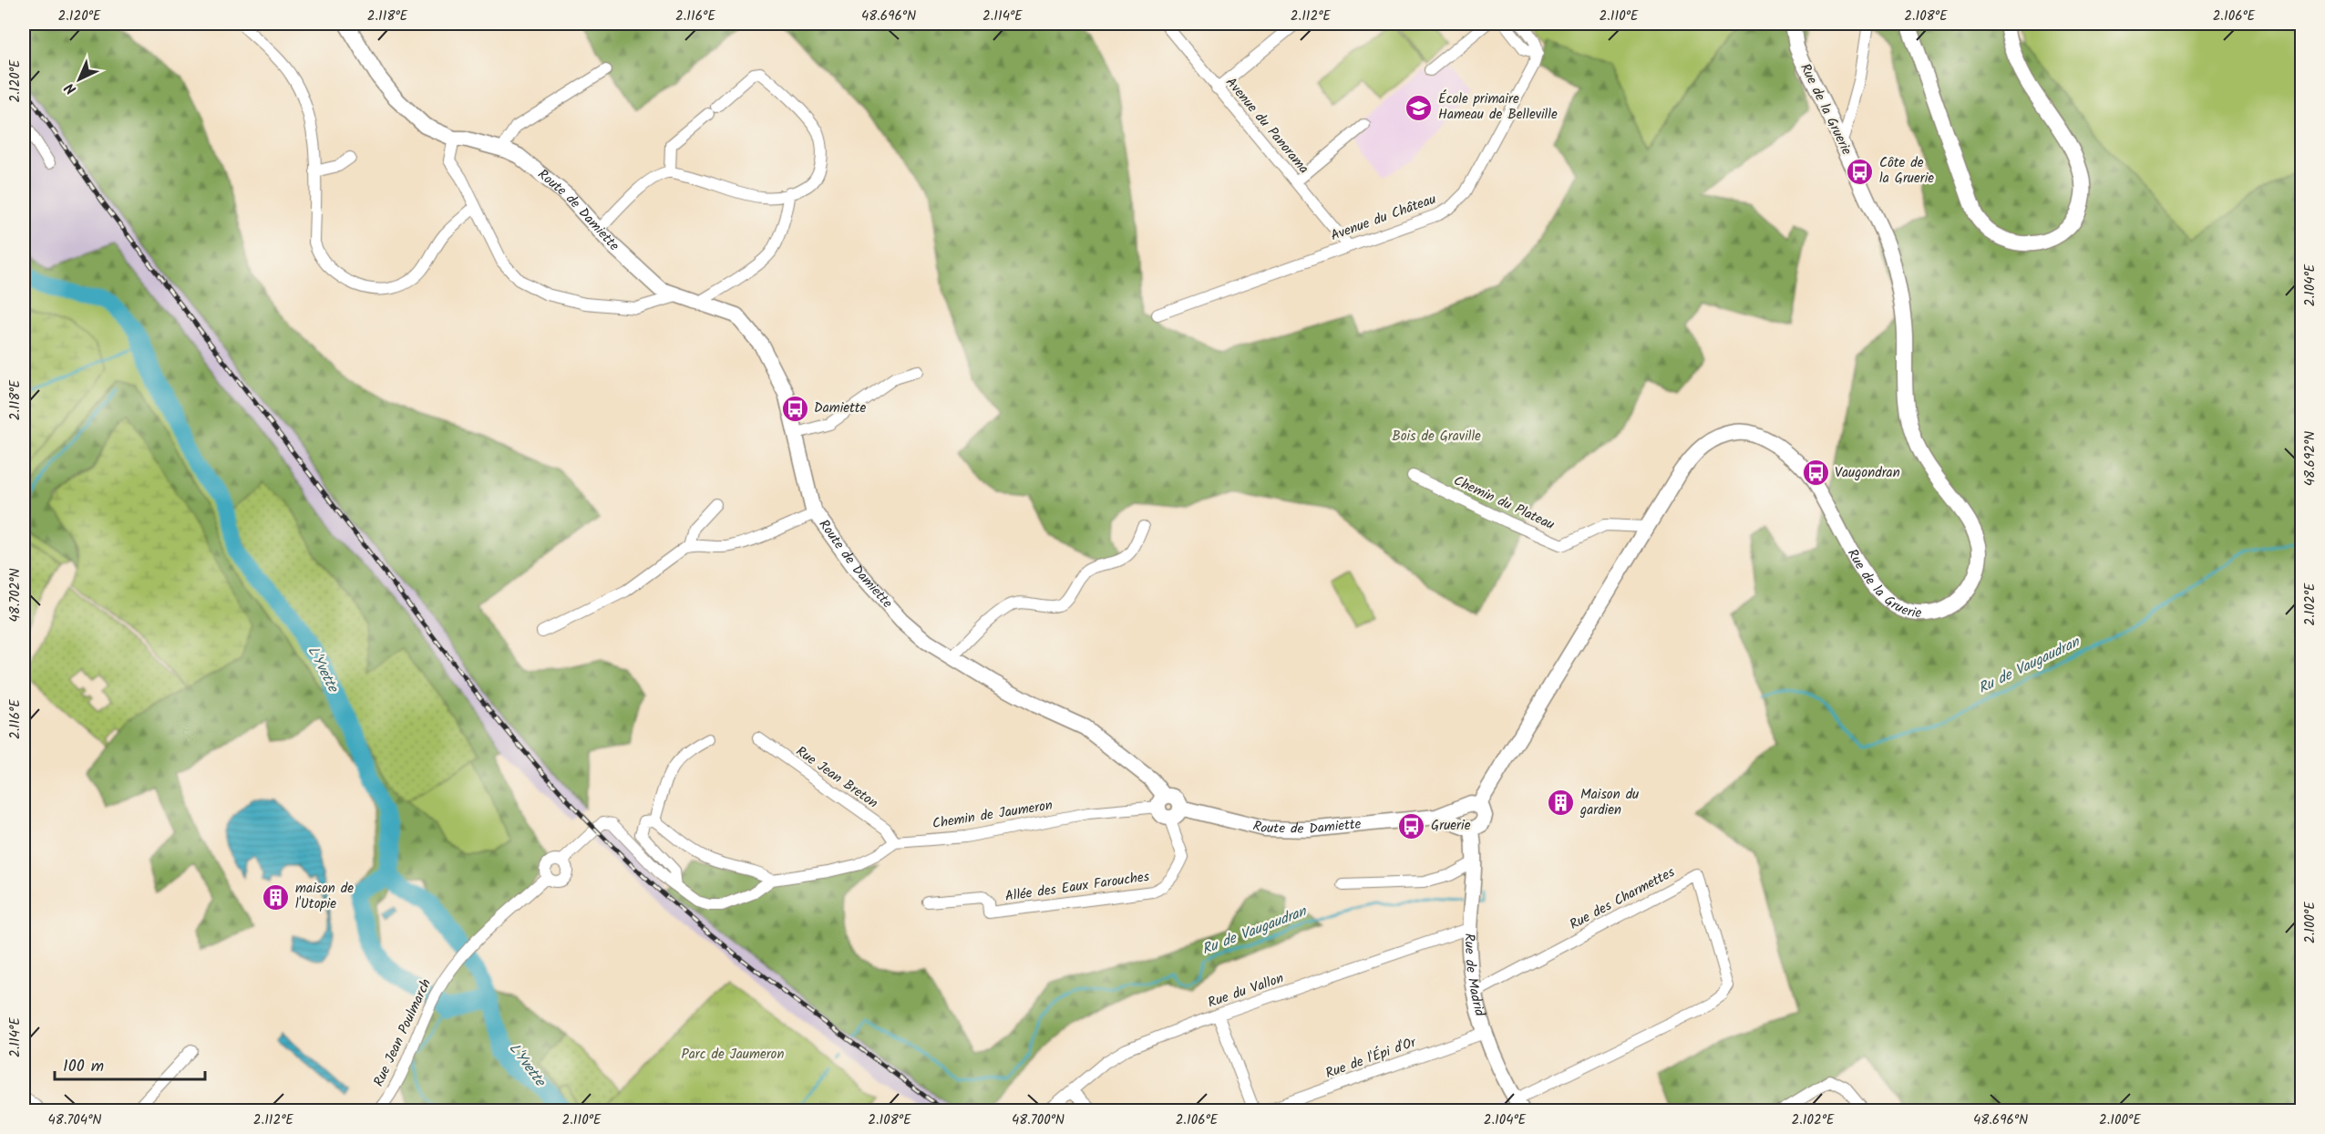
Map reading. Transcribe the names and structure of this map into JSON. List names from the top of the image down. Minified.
{"streets":{"street":["Rue de la Gruerie","Avenue du Panorama","Route de Damiette","Avenue du Château","Chemin du Plateau","Rue Jean Breton","Chemin de Jaumeron","Allée des Eaux Farouches","Rue des Charmettes","Rue de Madrid","Rue du Vallon","Rue Jean Poulmarch","Rue de l'Épi d'Or"]},"crossings":[["Rue de la Gruerie","Route de Damiette"],["Rue de la Gruerie","Chemin du Plateau"],["Rue de la Gruerie","Rue de Madrid"],["Avenue du Panorama","Avenue du Château"],["Route de Damiette","Chemin de Jaumeron"],["Route de Damiette","Allée des Eaux Farouches"],["Route de Damiette","Rue de Madrid"],["Rue Jean Breton","Chemin de Jaumeron"],["Chemin de Jaumeron","Rue Jean Poulmarch"],["Rue des Charmettes","Rue de Madrid"],["Rue de Madrid","Rue du Vallon"],["Rue de Madrid","Rue de l'Épi d'Or"]],"water":["Ru de Vaugaudran","L'Yvette"],"parks":["Bois de Graville","Parc de Jaumeron"],"places":{"school or university":["École primaire Hameau de Belleville"],"bus stop":["Côte de la Gruerie","Damiette","Vaugondran","Gruerie"],"building":["Maison du gardien","maison de l'Utopie"]},"scale_bar":"100 m","north":"bottom left","coordinates":["2.120°E","2.118°E","2.116°E","48.696°N","2.114°E","2.112°E","2.110°E","2.108°E","2.106°E","2.104°E","48.692°N","48.702°N","2.102°E","2.100°E","48.704°N","48.700°N"]}
